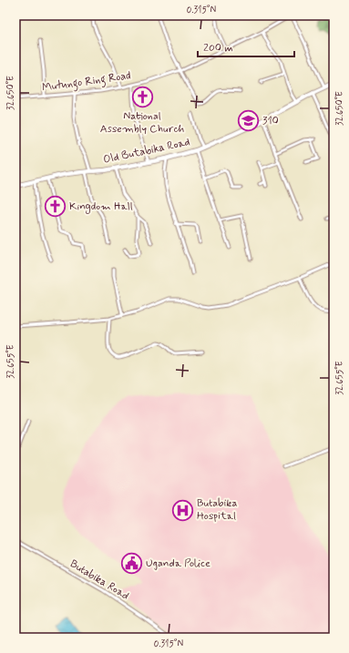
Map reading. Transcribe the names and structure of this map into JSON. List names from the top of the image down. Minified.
{"streets":{"main road":["Old Butabika Road"],"street":["Mutungo Ring Road","Butabika Road"]},"places":{"church":["National Assembly Church","Kingdom Hall"],"school or university":["310"],"hospital":["Butabika Hospital"],"public building":["Uganda Police"]},"scale_bar":"200 m","coordinates":["0.315°N","32.650°E","32.655°E"]}
